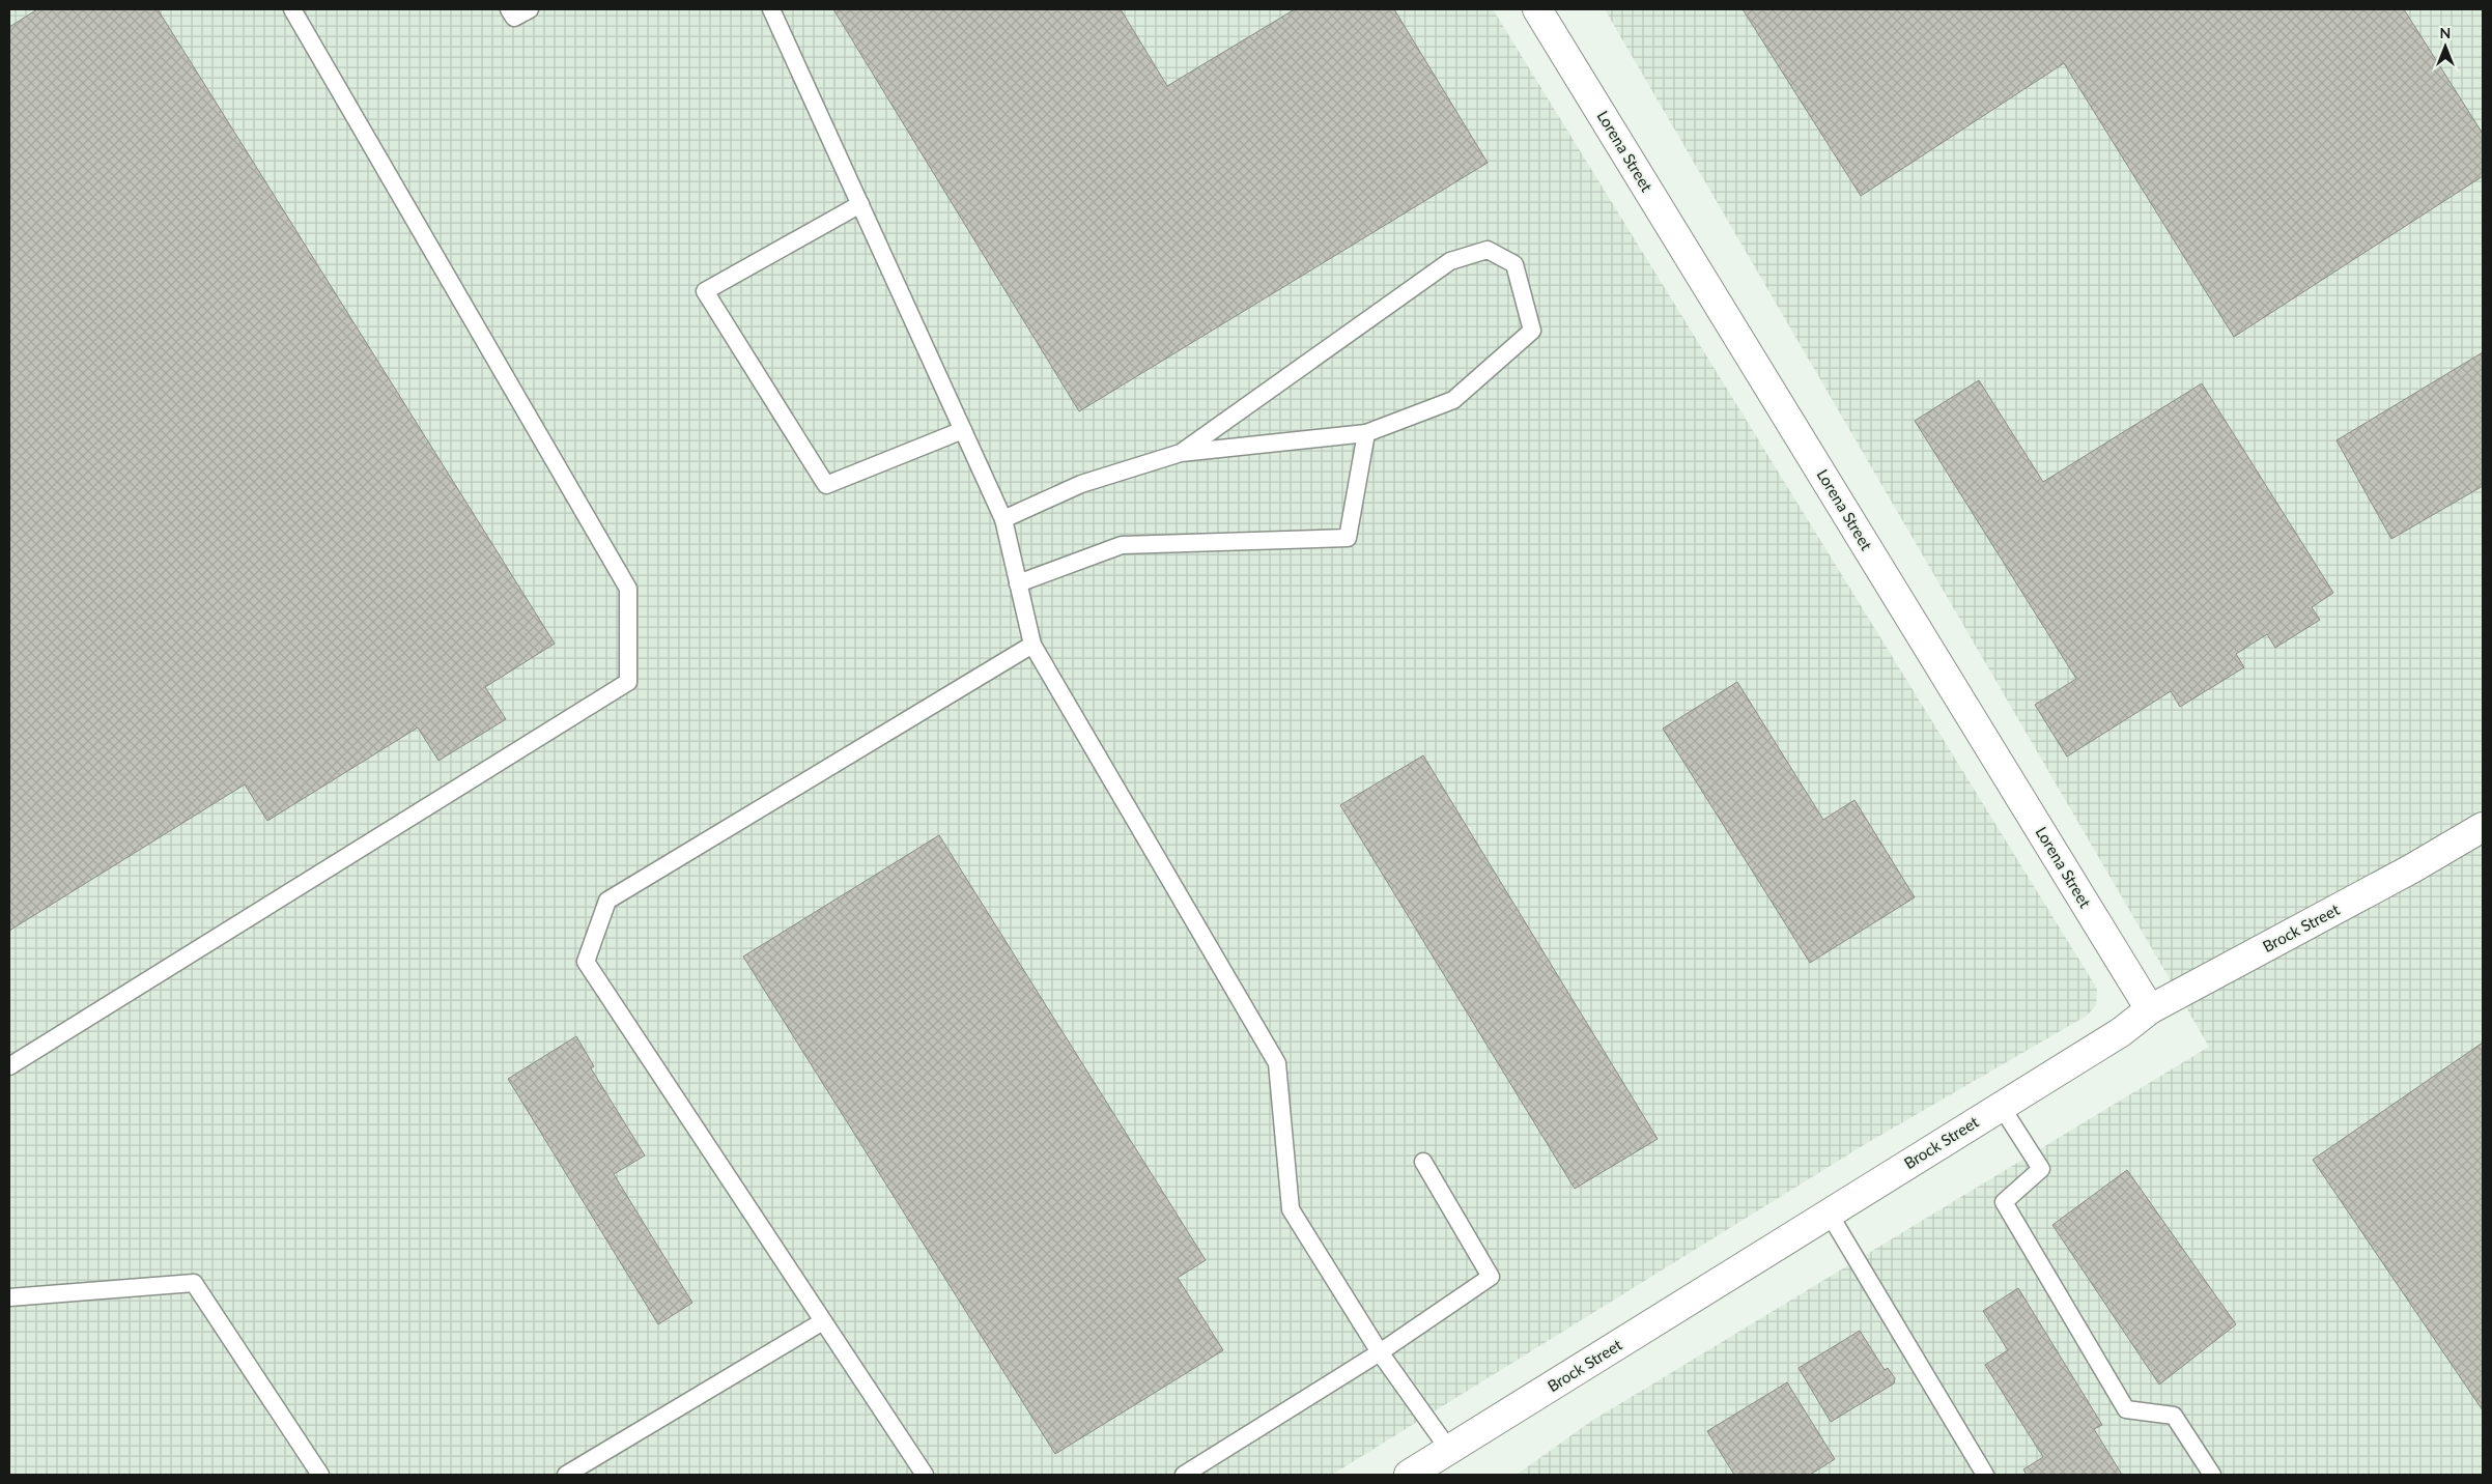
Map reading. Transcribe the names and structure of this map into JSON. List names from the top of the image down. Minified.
{"streets":{"street":["Lorena Street","Brock Street"]},"crossings":[["Lorena Street","Brock Street"]],"north":"top"}
